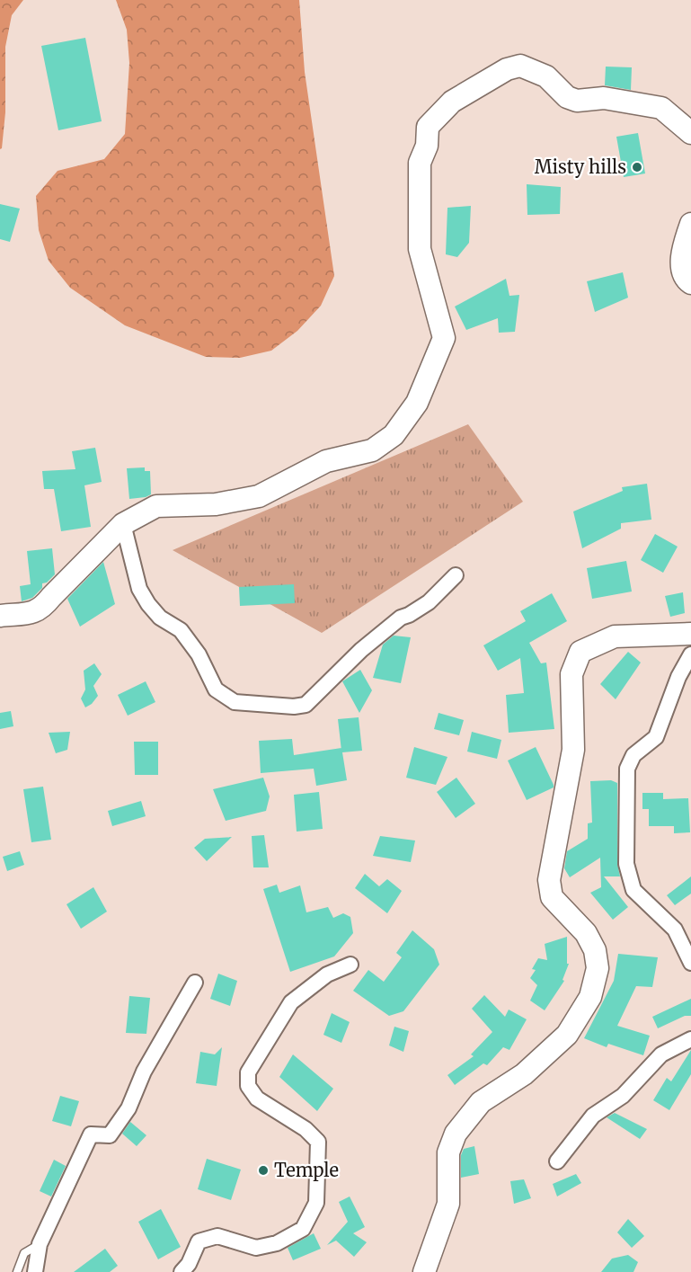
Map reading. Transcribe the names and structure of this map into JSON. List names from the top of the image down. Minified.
{"places":["Misty hills","Temple"]}
